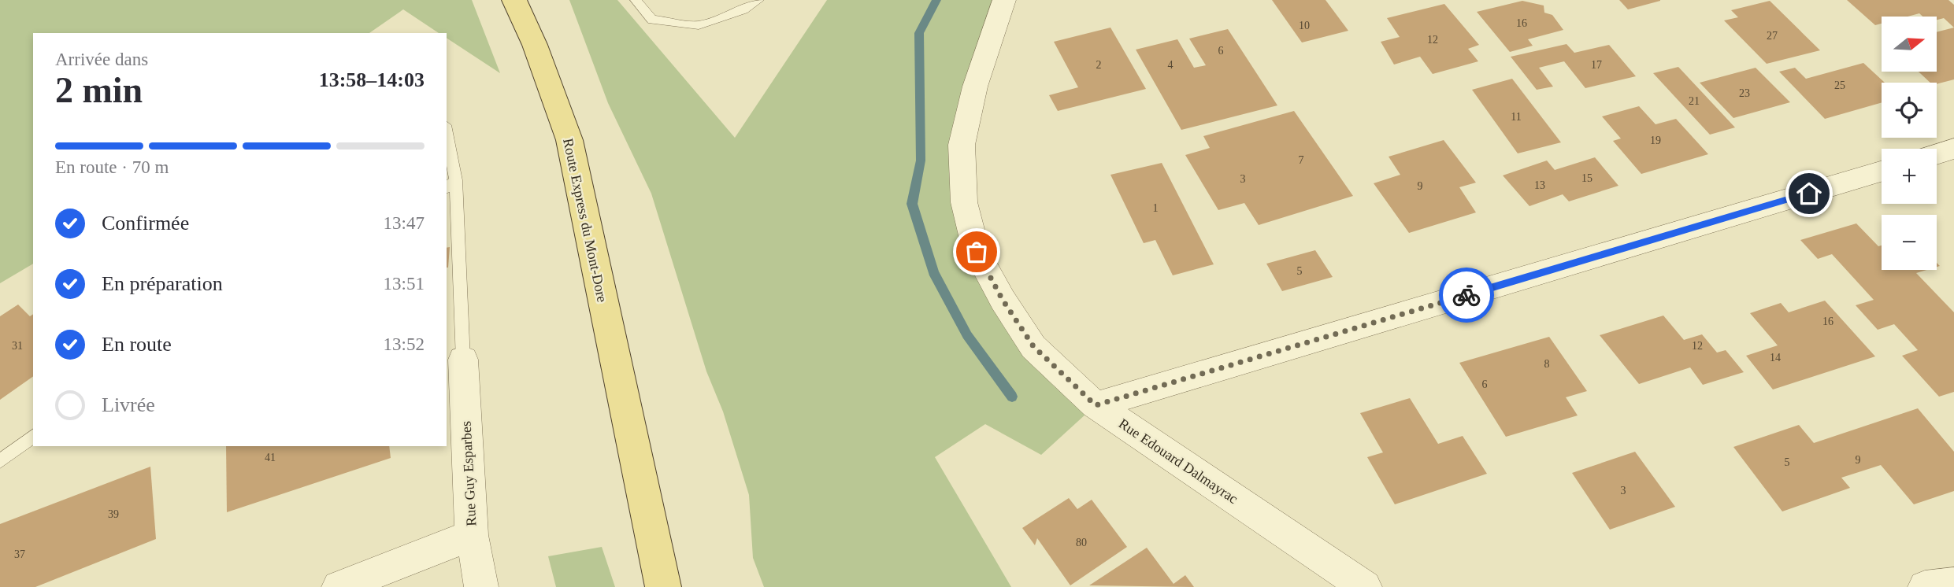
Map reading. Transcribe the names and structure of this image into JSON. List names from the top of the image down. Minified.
{"streets":{"main road":["Route Express du Mont-Dore"],"street":["Rue Edouard Dalmayrac","Rue Guy Esparbes"]},"house_numbers":["16","10","27","12","6","2","4","17","25","23","21","11","19","7","15","3","13","9","1","5","16","31","12","14","8","6","41","9","5","3","39","80","37"],"north":"right","page":{"map_buttons":["+","−"],"heading":["2 min","Arrivée dans","13:58–14:03"],"bar":"En route · 70 m","list":[["Confirmée","13:47"],["En préparation","13:51"],["En route","13:52"],"Livrée"]}}
